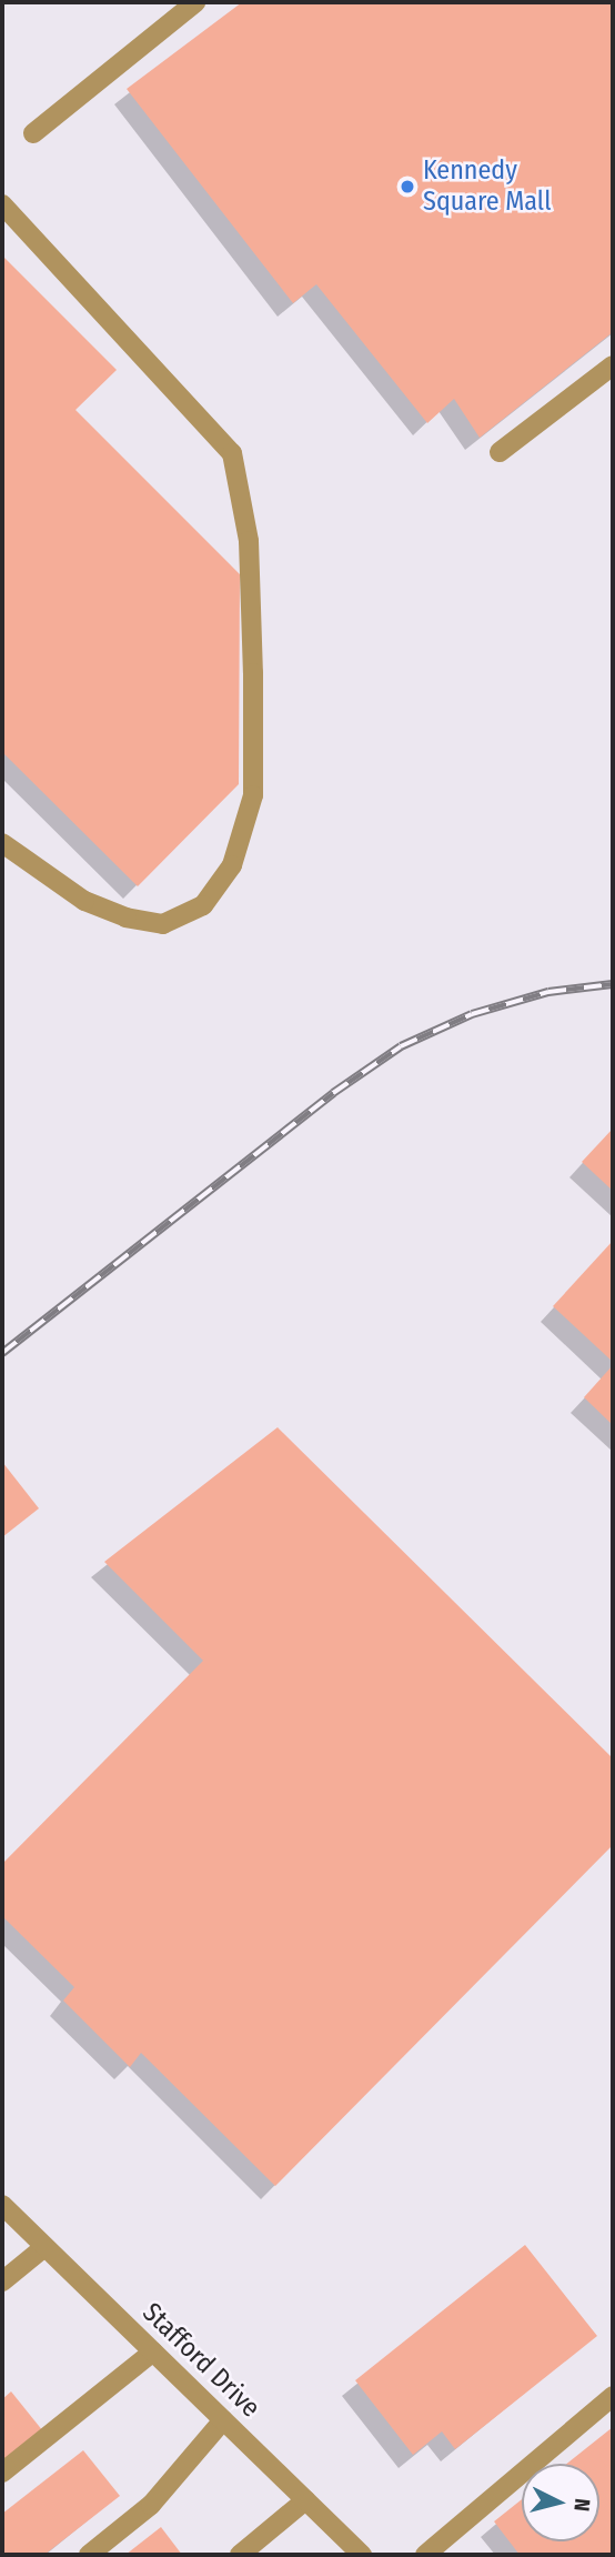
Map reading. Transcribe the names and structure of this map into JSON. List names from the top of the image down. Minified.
{"streets":{"street":["Stafford Drive"]},"places":["Kennedy Square Mall"],"north":"right"}
